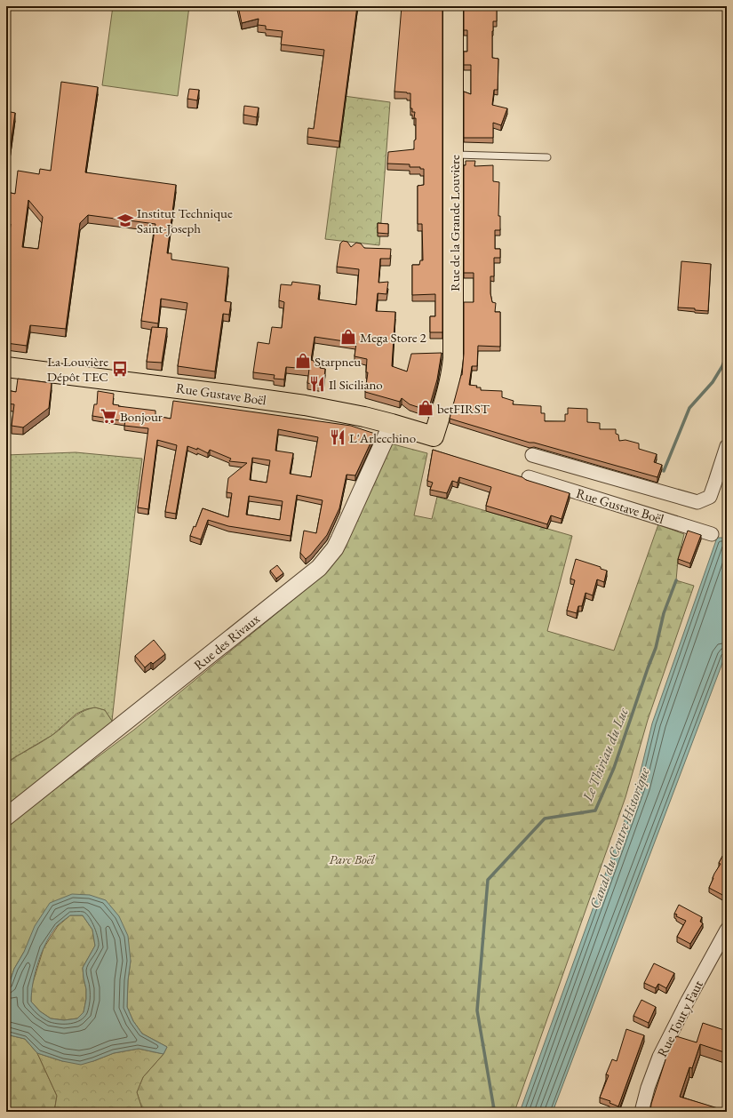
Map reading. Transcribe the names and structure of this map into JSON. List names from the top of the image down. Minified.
{"streets":{"main road":["Rue de la Grande Louvière","Rue Gustave Boël"],"street":["Rue des Rivaux","Rue Tout y Faut"]},"crossings":[["Rue de la Grande Louvière","Rue Gustave Boël"],["Rue Gustave Boël","Rue des Rivaux"]],"water":["Le Thiriau du Luc","Canal du Centre Historique"],"parks":["Parc Boël"],"places":{"school or university":["Institut Technique Saint-Joseph"],"shop":["Mega Store 2","Starpneu","betFIRST"],"bus stop":["La Louvière Dépôt TEC"],"restaurant":["Il Siciliano","L'Arlecchino"],"supermarket":["Bonjour"]}}
